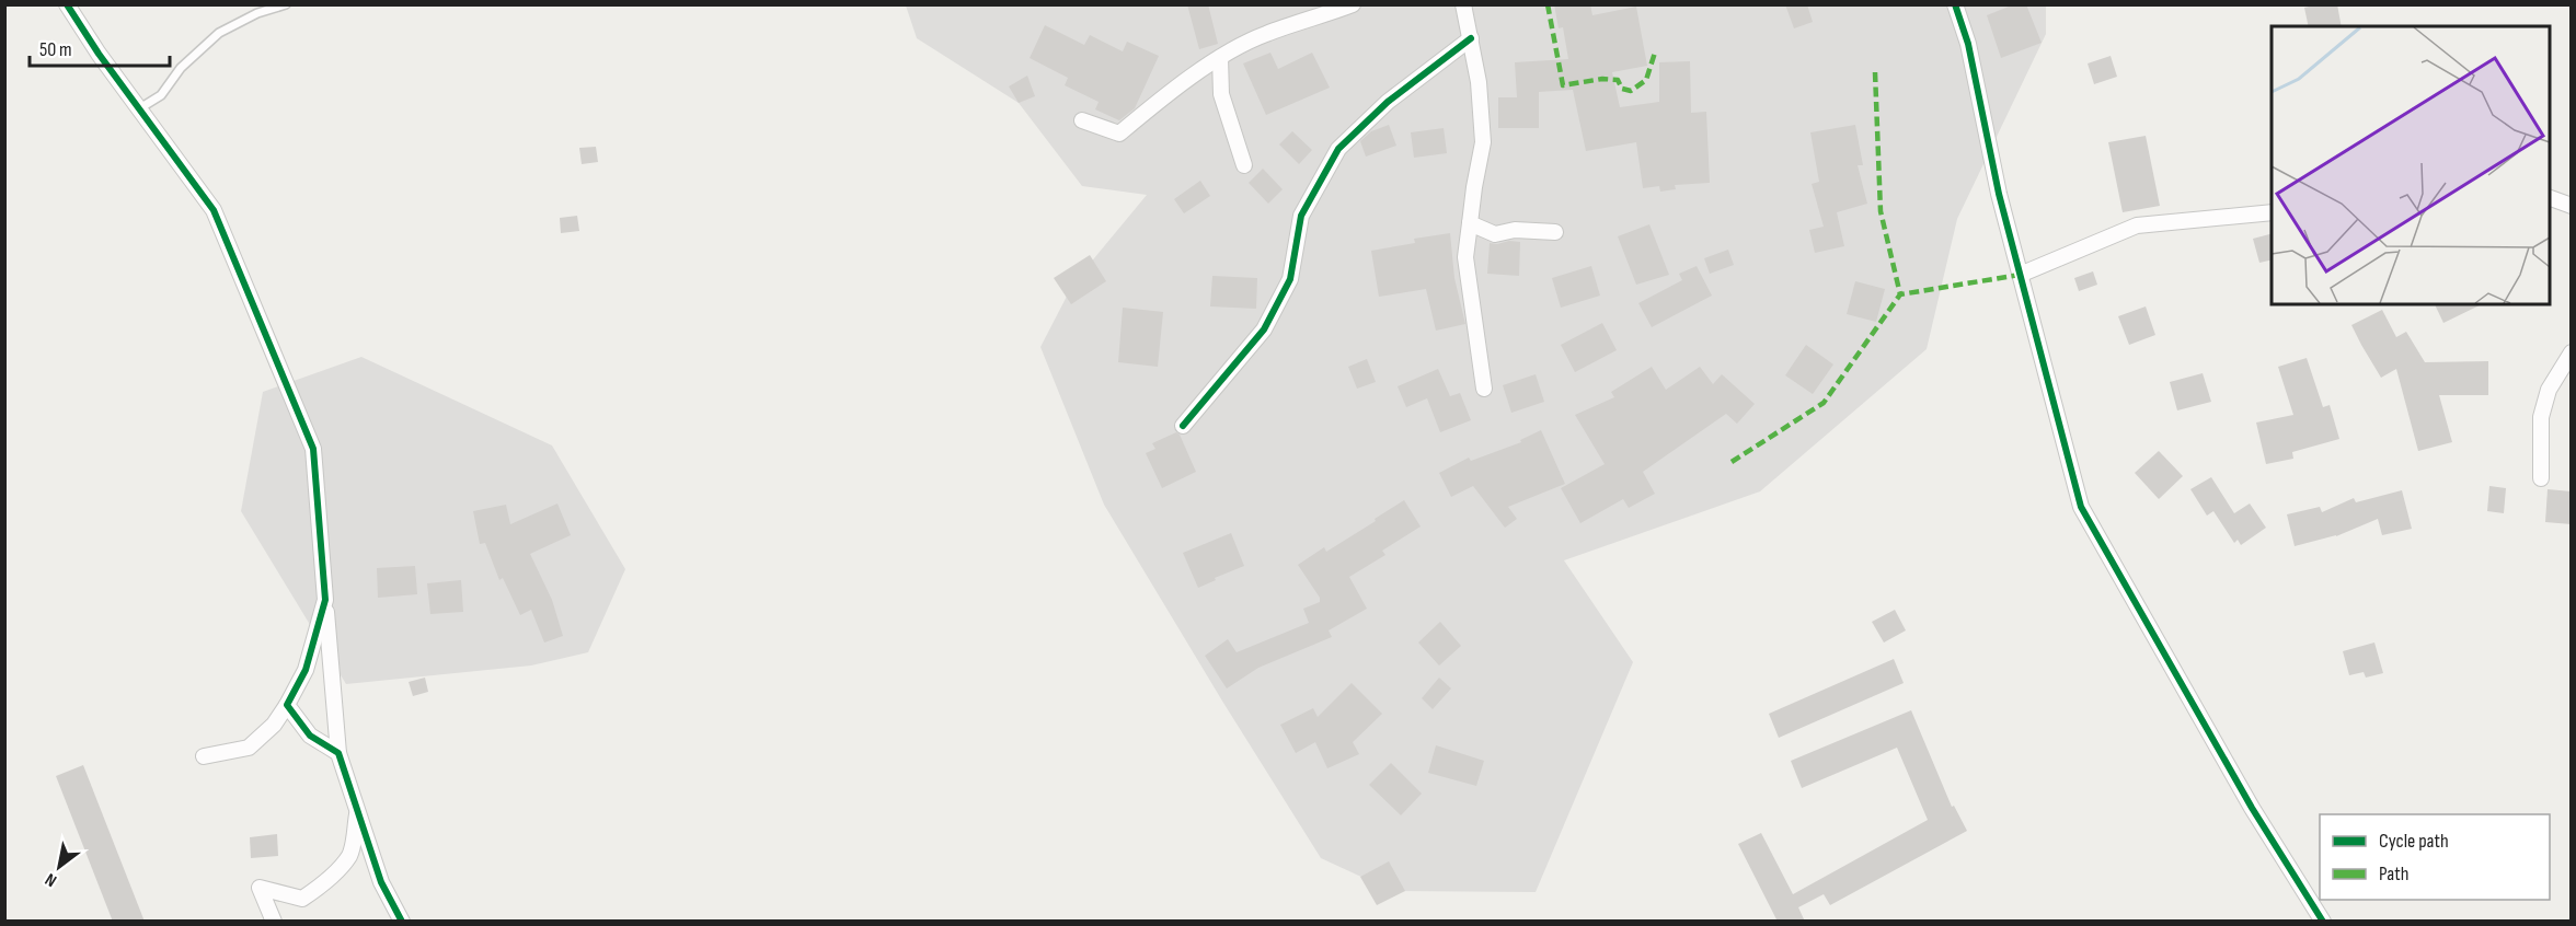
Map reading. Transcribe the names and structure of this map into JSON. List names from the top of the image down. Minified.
{"legend":["Cycle path","Path"],"scale_bar":"50 m","north":"bottom left"}
